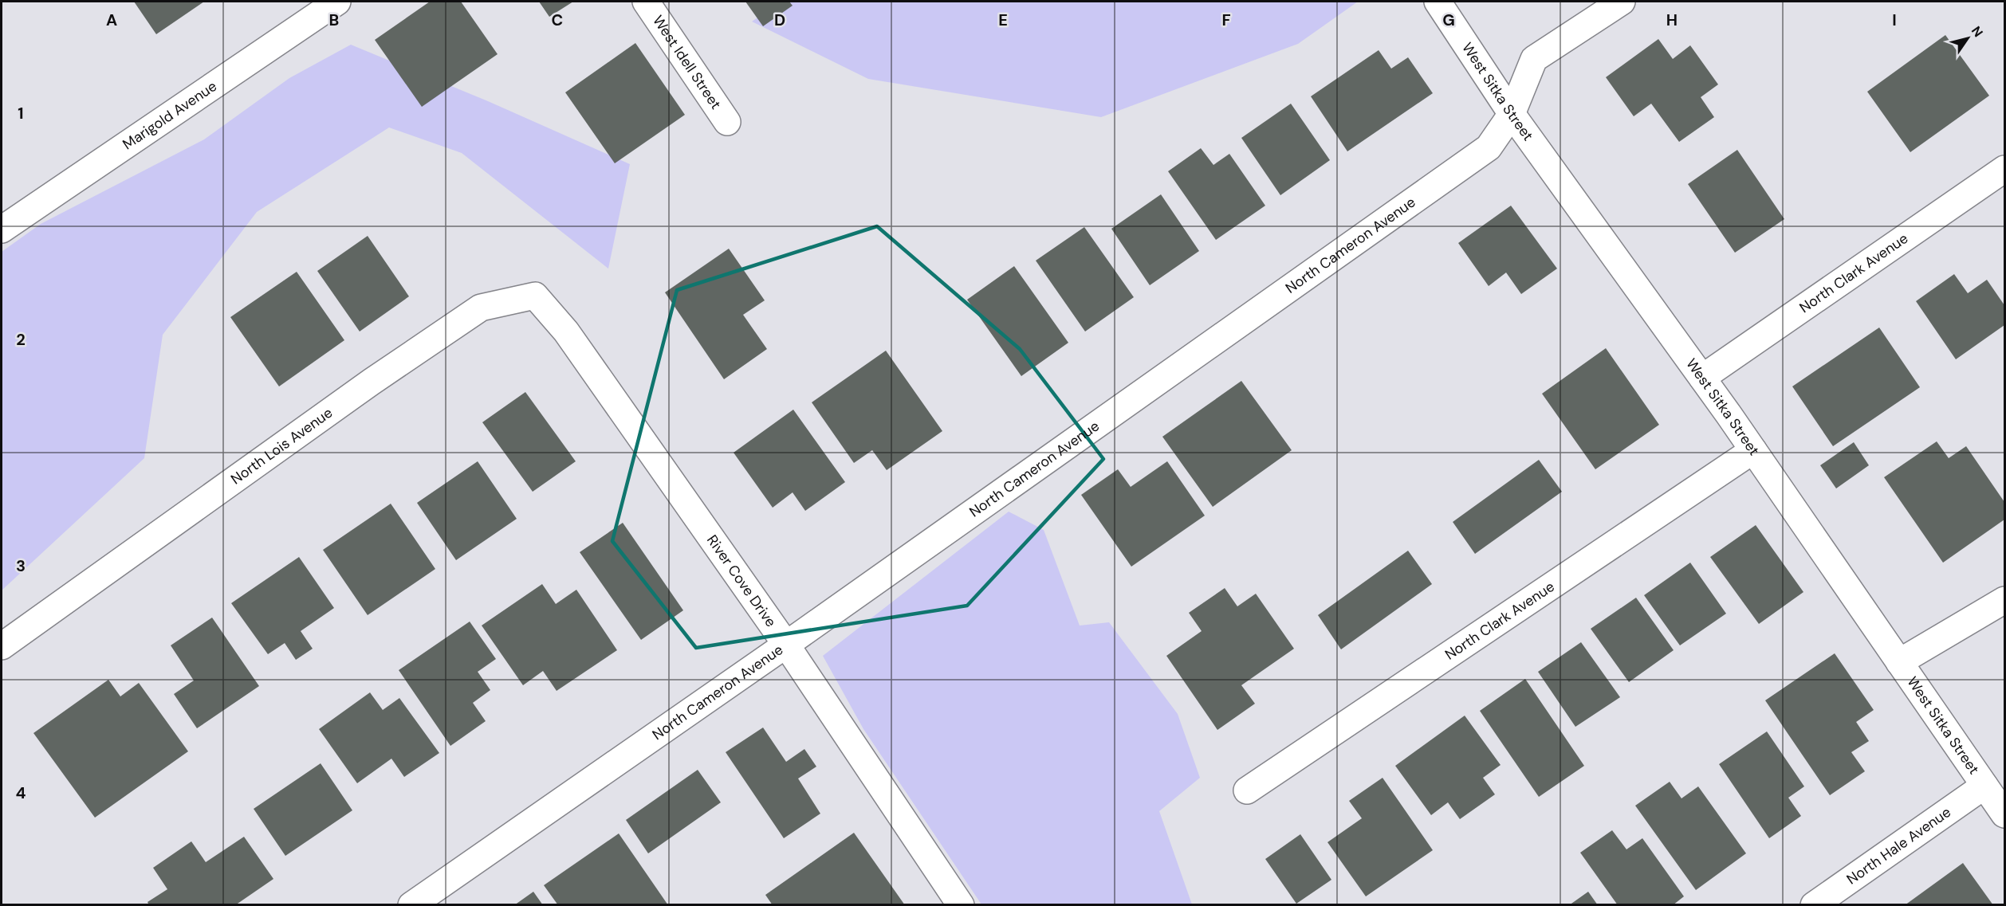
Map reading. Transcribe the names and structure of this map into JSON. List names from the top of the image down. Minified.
{"streets":{"street":["West Idell Street","West Sitka Street","Marigold Avenue","North Cameron Avenue","North Clark Avenue","North Lois Avenue","River Cove Drive","North Hale Avenue"]},"crossings":[["West Sitka Street","North Cameron Avenue"],["West Sitka Street","North Clark Avenue"],["West Sitka Street","North Hale Avenue"],["North Cameron Avenue","River Cove Drive"],["North Lois Avenue","River Cove Drive"]],"north":"top right","grid":{"columns":["A","B","C","D","E","F","G","H","I"],"rows":["1","2","3","4"]}}
